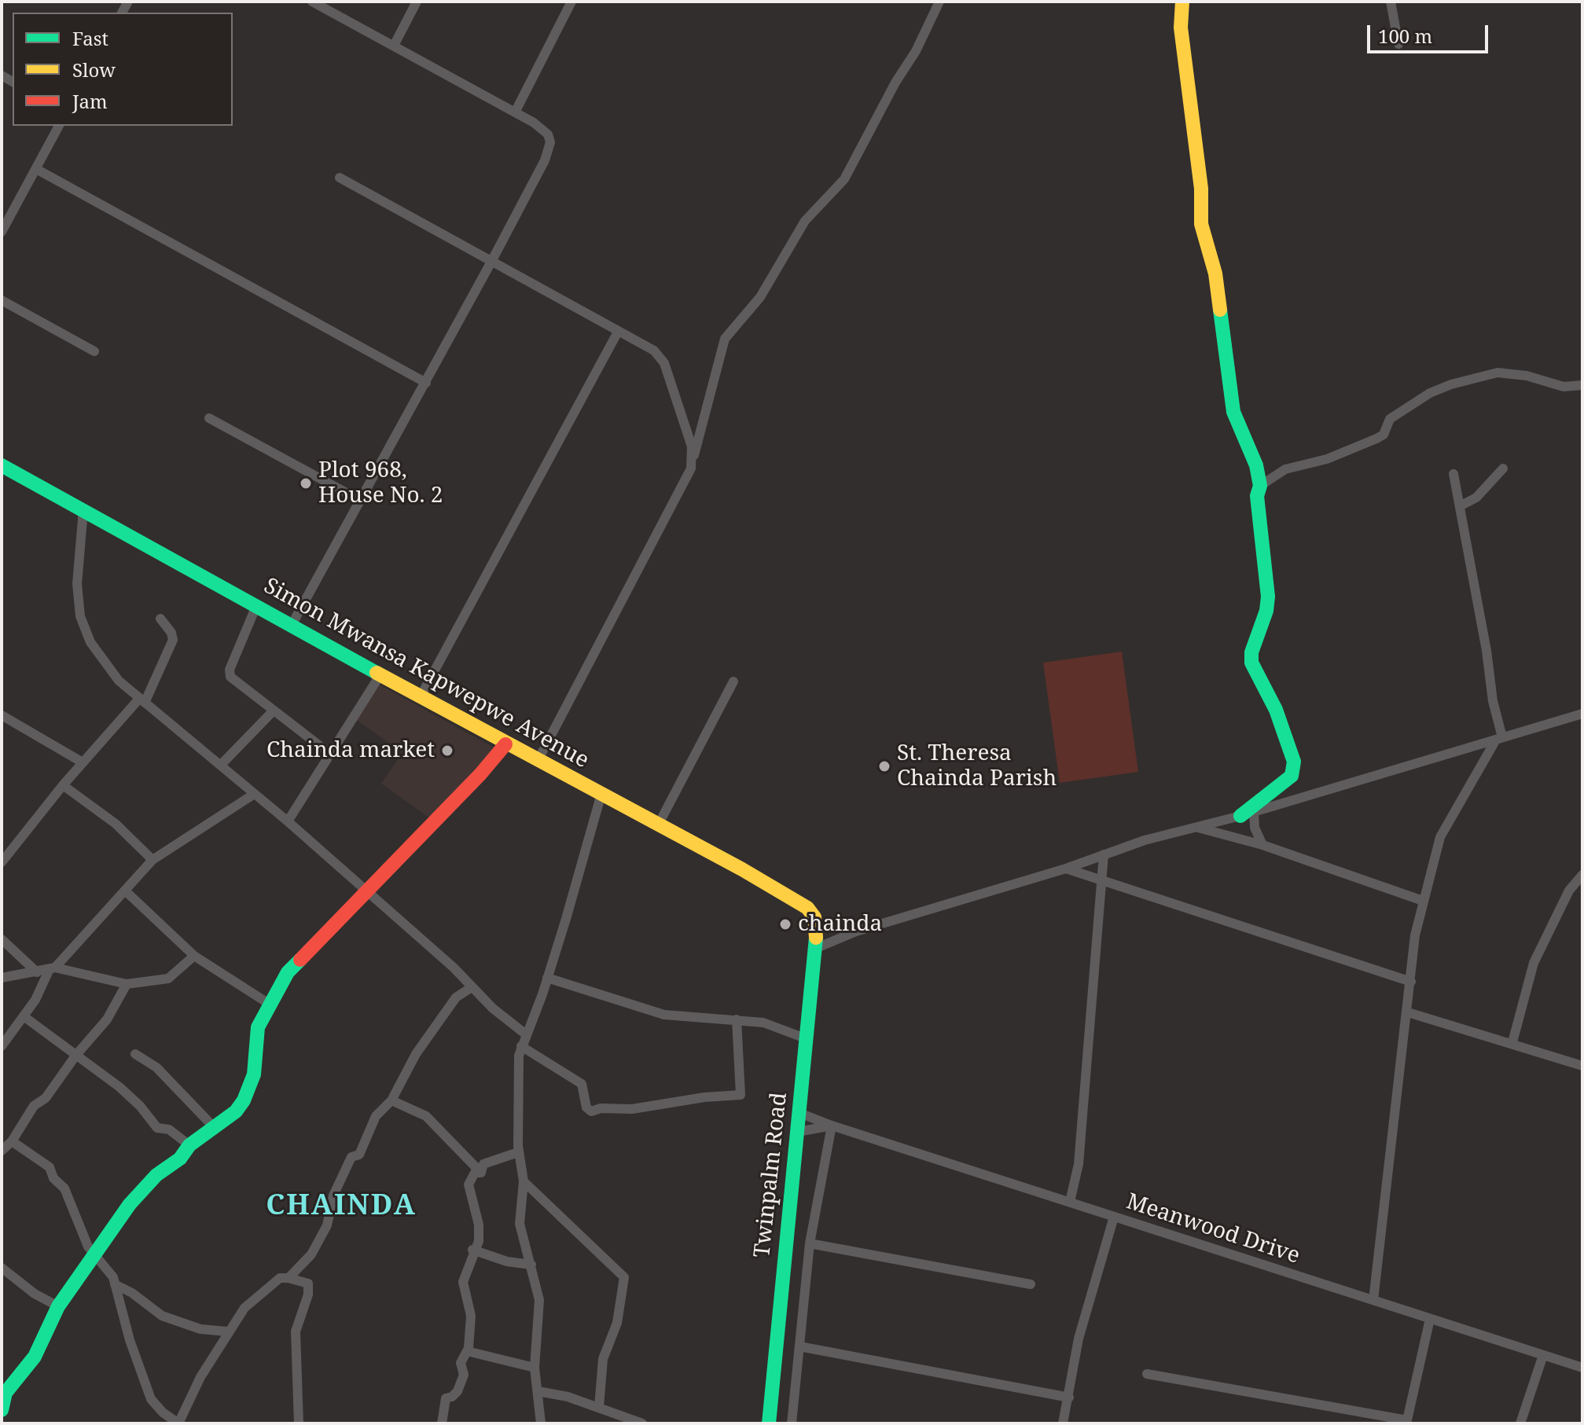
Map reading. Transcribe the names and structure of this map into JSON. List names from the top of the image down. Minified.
{"streets":{"street":["Simon Mwansa Kapwepwe Avenue","Twinpalm Road","Meanwood Drive"]},"crossings":[["Simon Mwansa Kapwepwe Avenue","Twinpalm Road"],["Twinpalm Road","Meanwood Drive"]],"districts":["CHAINDA"],"places":["Plot 968, House No. 2","Chainda market","St. Theresa Chainda Parish","chainda"],"legend":["Fast","Slow","Jam"],"scale_bar":"100 m"}
